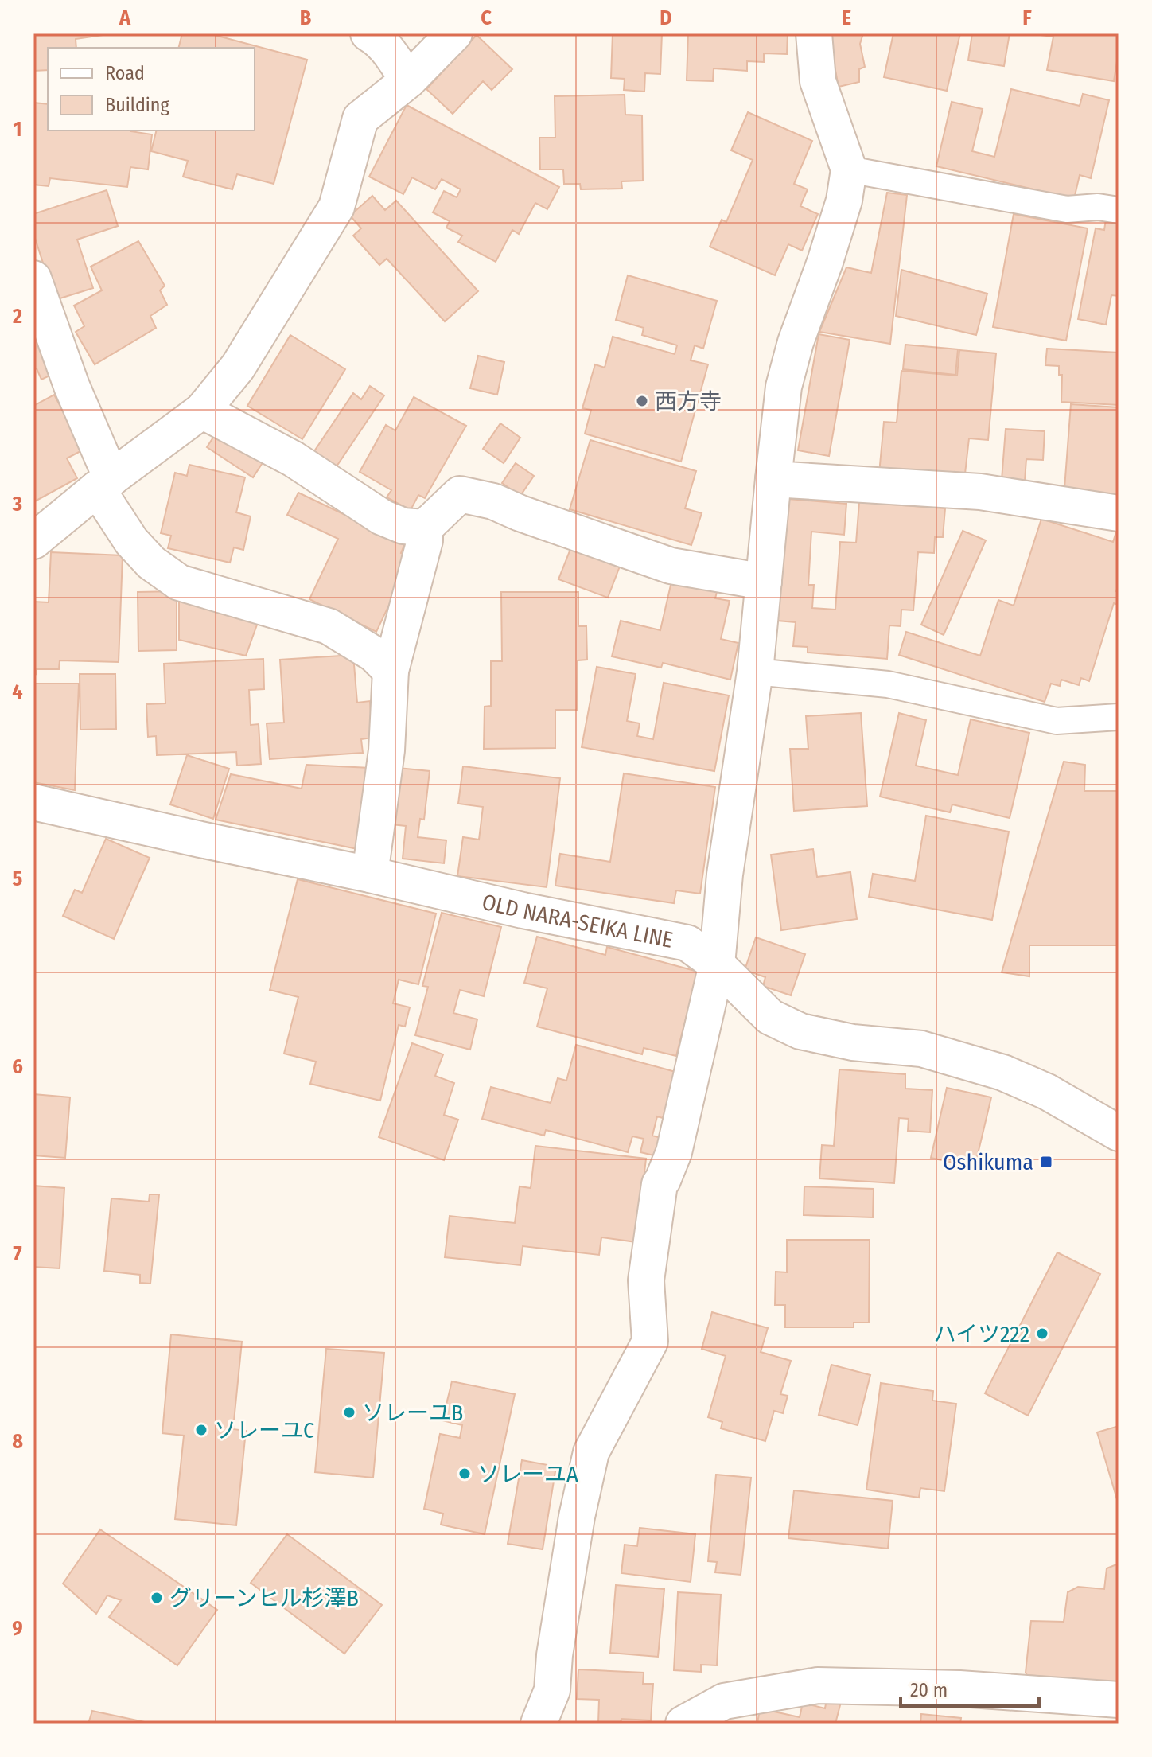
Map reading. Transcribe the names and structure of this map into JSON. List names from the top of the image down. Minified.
{"streets":{"street":["OLD NARA-SEIKA LINE"]},"places":{"other":["西方寺","ハイツ222","ソレーユB","ソレーユC","ソレーユA","グリーンヒル杉澤B"],"transit":["Oshikuma"]},"legend":["Road","Building"],"scale_bar":"20 m","grid":{"columns":["A","B","C","D","E","F"],"rows":["1","2","3","4","5","6","7","8","9"]}}
